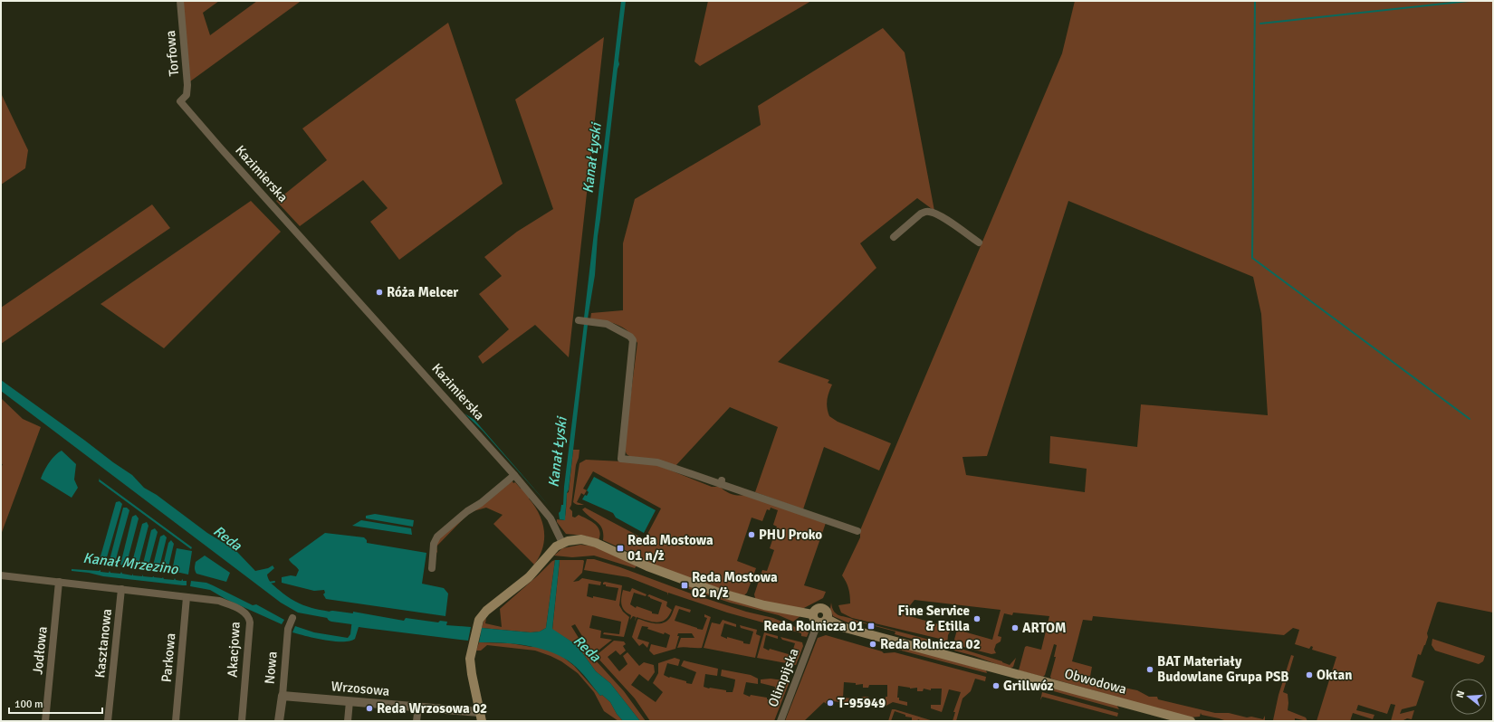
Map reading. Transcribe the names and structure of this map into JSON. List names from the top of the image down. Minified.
{"streets":{"main road":["Obwodowa"],"street":["Torfowa","Kazimierska","Kasztanowa","Akacjowa","Jodłowa","Parkowa","Nowa","Olimpijska","Wrzosowa"]},"crossings":[["Torfowa","Kazimierska"],["Kasztanowa","Akacjowa"],["Akacjowa","Jodłowa"],["Akacjowa","Parkowa"],["Nowa","Wrzosowa"],["Olimpijska","Obwodowa"]],"water":["Kanał Łyski","Reda","Kanał Mrzezino"],"places":{"other":["Róża Melcer","PHU Proko","Fine Service & Etilla","ARTOM","Reda Rolnicza 02","BAT Materiały Budowlane Grupa PSB","Oktan","Grillwóz","T-95949","Reda Wrzosowa 02"],"transit":["Reda Mostowa 01 n/ż","Reda Mostowa 02 n/ż","Reda Rolnicza 01"]},"scale_bar":"100 m","north":"left"}
